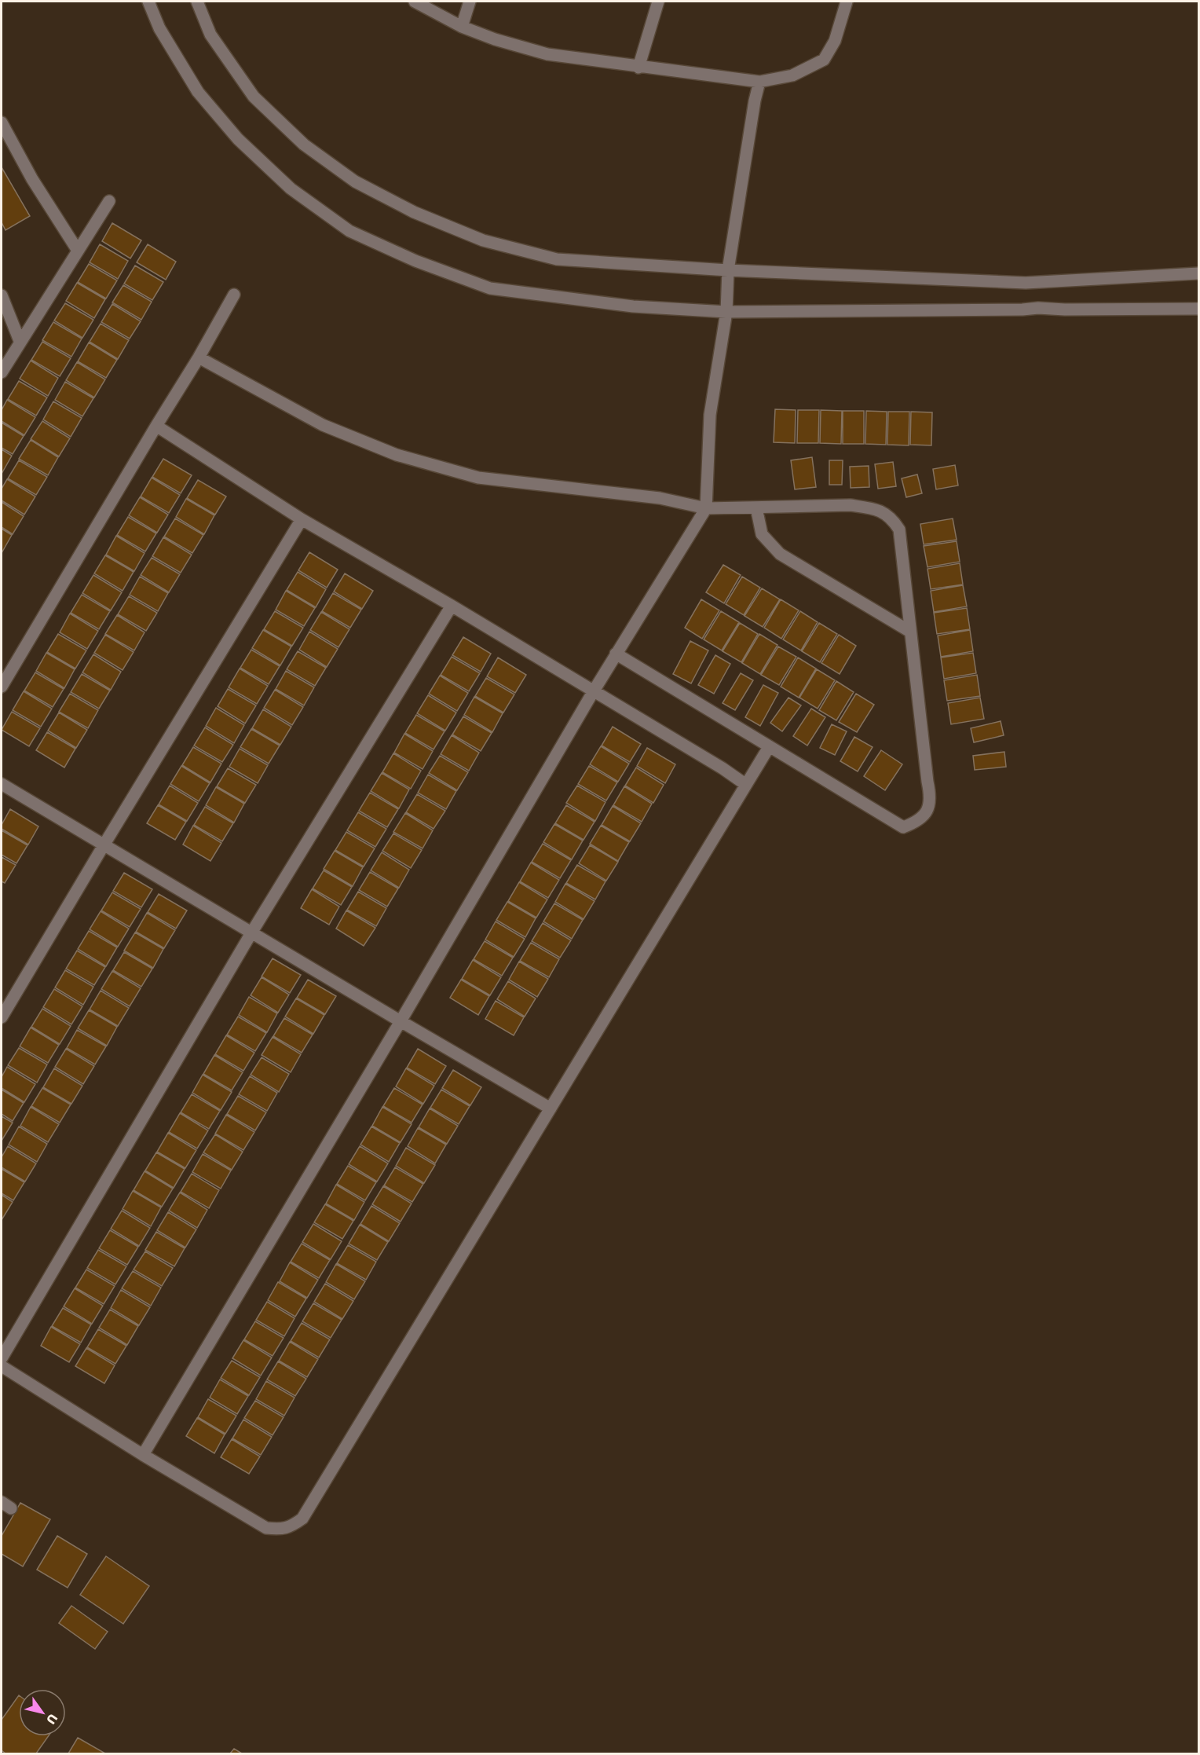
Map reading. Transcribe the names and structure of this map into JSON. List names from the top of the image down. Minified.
{"north":"bottom right"}
